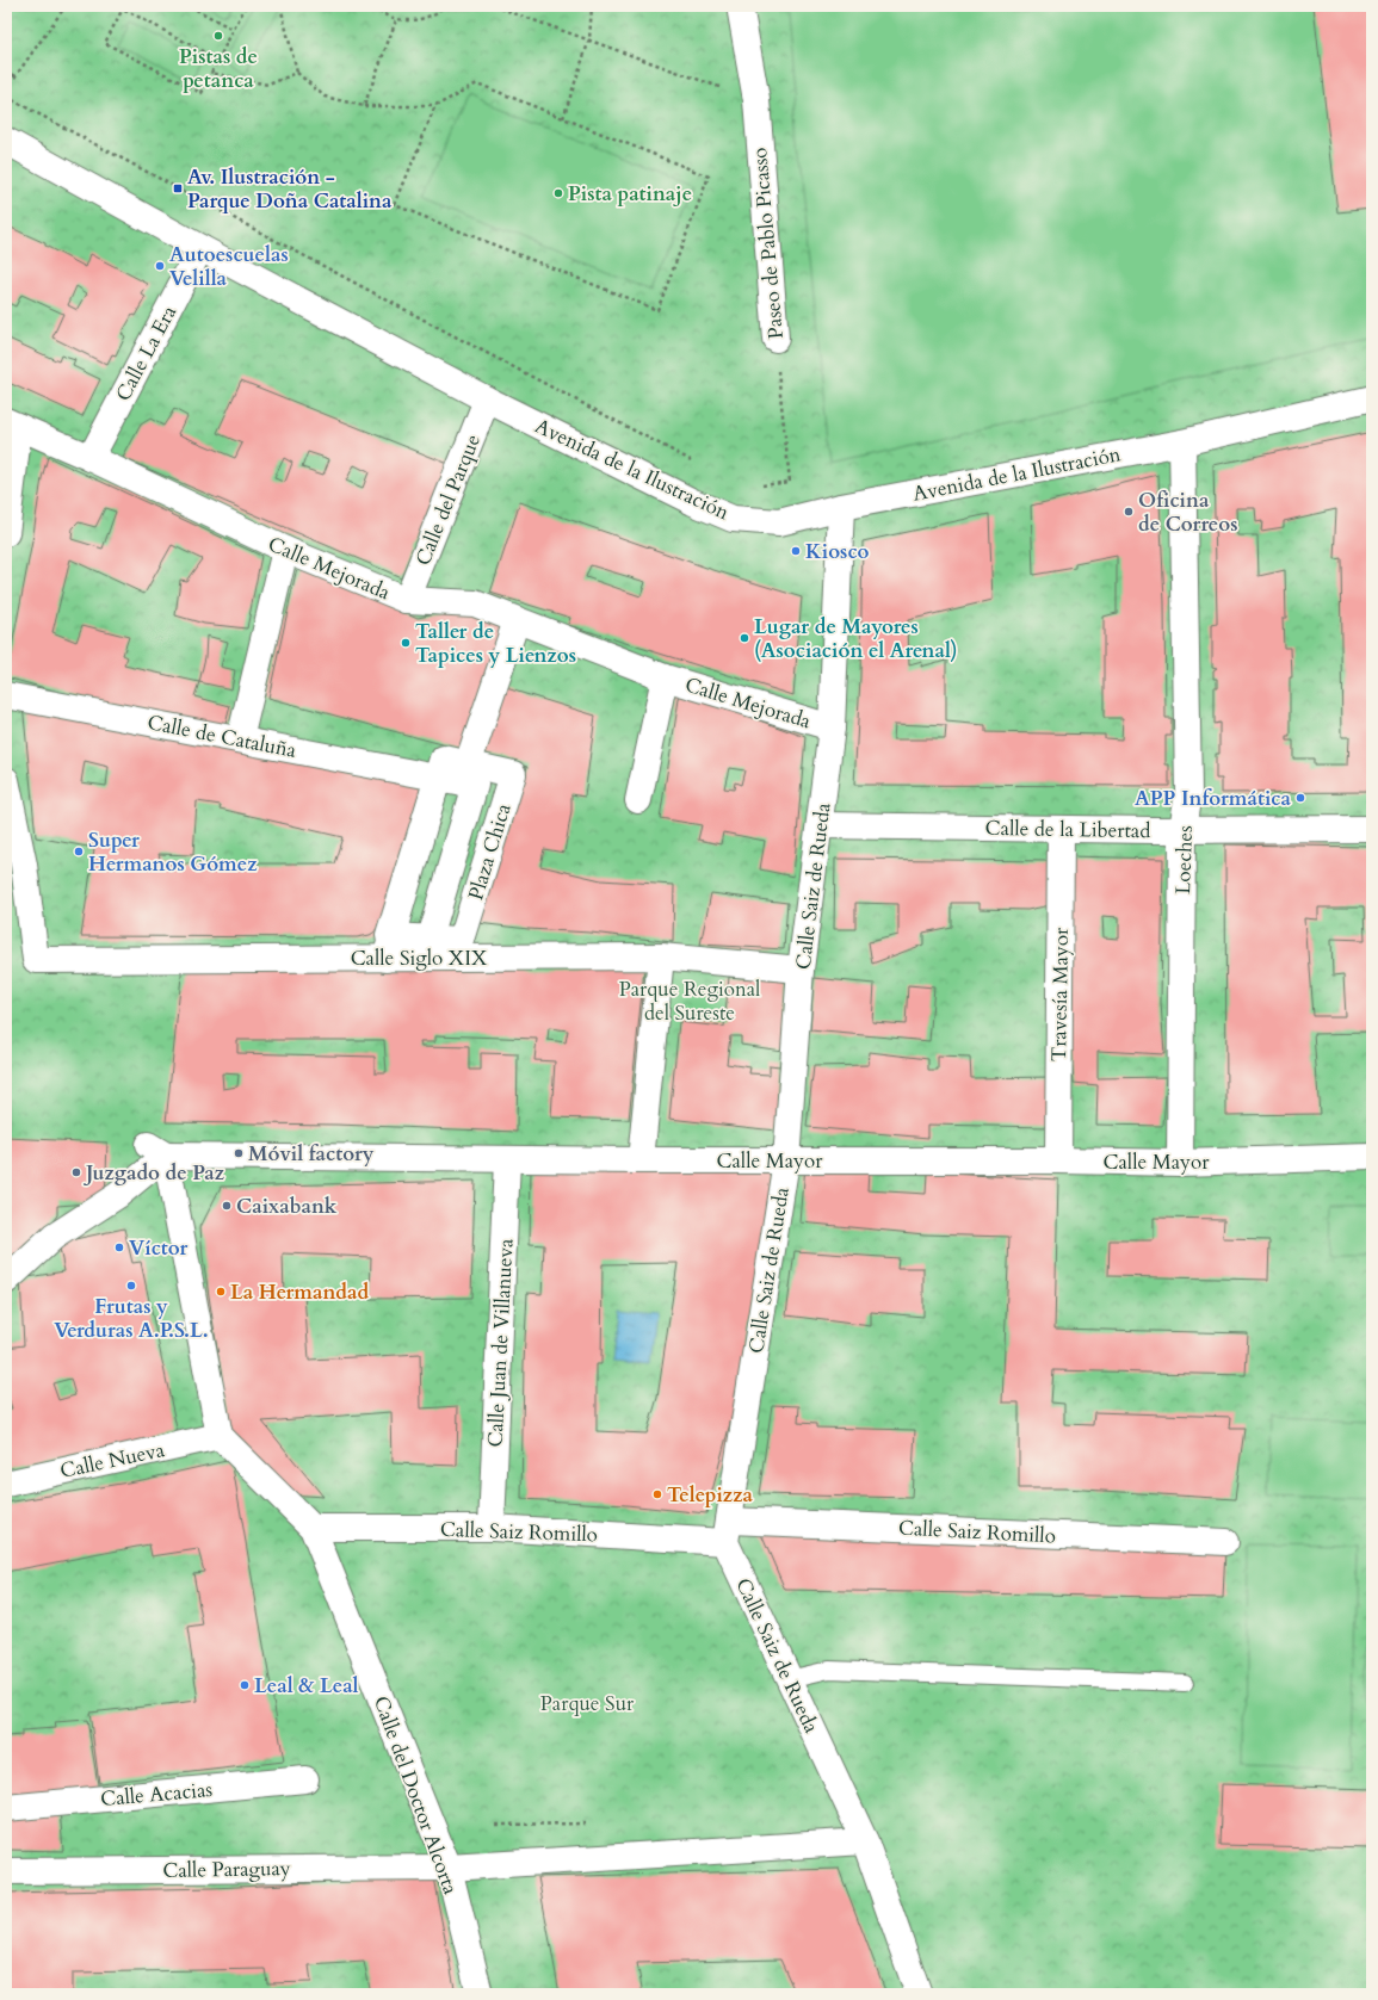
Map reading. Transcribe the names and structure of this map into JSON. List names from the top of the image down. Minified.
{"streets":{"street":["Paseo de Pablo Picasso","Calle La Era","Avenida de la Ilustración","Calle del Parque","Calle Mejorada","Calle de Cataluña","Calle de la Libertad","Plaza Chica","Loeches","Calle Saiz de Rueda","Calle Siglo XIX","Travesía Mayor","Calle Mayor","Calle Juan de Villanueva","Calle Nueva","Calle Saiz Romillo","Calle Acacias","Calle del Doctor Alcorta","Calle Paraguay"]},"crossings":[["Calle La Era","Avenida de la Ilustración"],["Calle La Era","Calle Mejorada"],["Avenida de la Ilustración","Calle del Parque"],["Avenida de la Ilustración","Loeches"],["Avenida de la Ilustración","Calle Saiz de Rueda"],["Calle del Parque","Calle Mejorada"],["Calle Mejorada","Calle Saiz de Rueda"],["Calle de Cataluña","Plaza Chica"],["Calle de la Libertad","Loeches"],["Calle de la Libertad","Calle Saiz de Rueda"],["Calle de la Libertad","Travesía Mayor"],["Plaza Chica","Calle Siglo XIX"],["Loeches","Calle Mayor"],["Calle Saiz de Rueda","Calle Siglo XIX"],["Calle Saiz de Rueda","Calle Mayor"],["Calle Saiz de Rueda","Calle Saiz Romillo"],["Calle Saiz de Rueda","Calle Paraguay"],["Travesía Mayor","Calle Mayor"],["Calle Mayor","Calle Juan de Villanueva"],["Calle Juan de Villanueva","Calle Saiz Romillo"],["Calle Nueva","Calle del Doctor Alcorta"],["Calle Saiz Romillo","Calle del Doctor Alcorta"],["Calle del Doctor Alcorta","Calle Paraguay"]],"parks":["Parque Regional del Sureste","Parque Sur"],"places":{"other":["Pistas de petanca","Pista patinaje","Autoescuelas Velilla","Oficina de Correos","Kiosco","Lugar de Mayores (Asociación el Arenal)","Taller de Tapices y Lienzos","APP Informática","Super Hermanos Gómez","Móvil factory","Juzgado de Paz","Caixabank","Víctor","Frutas y Verduras A.P.S.L.","La Hermandad","Telepizza","Leal & Leal"],"transit":["Av. Ilustración - Parque Doña Catalina"]}}
